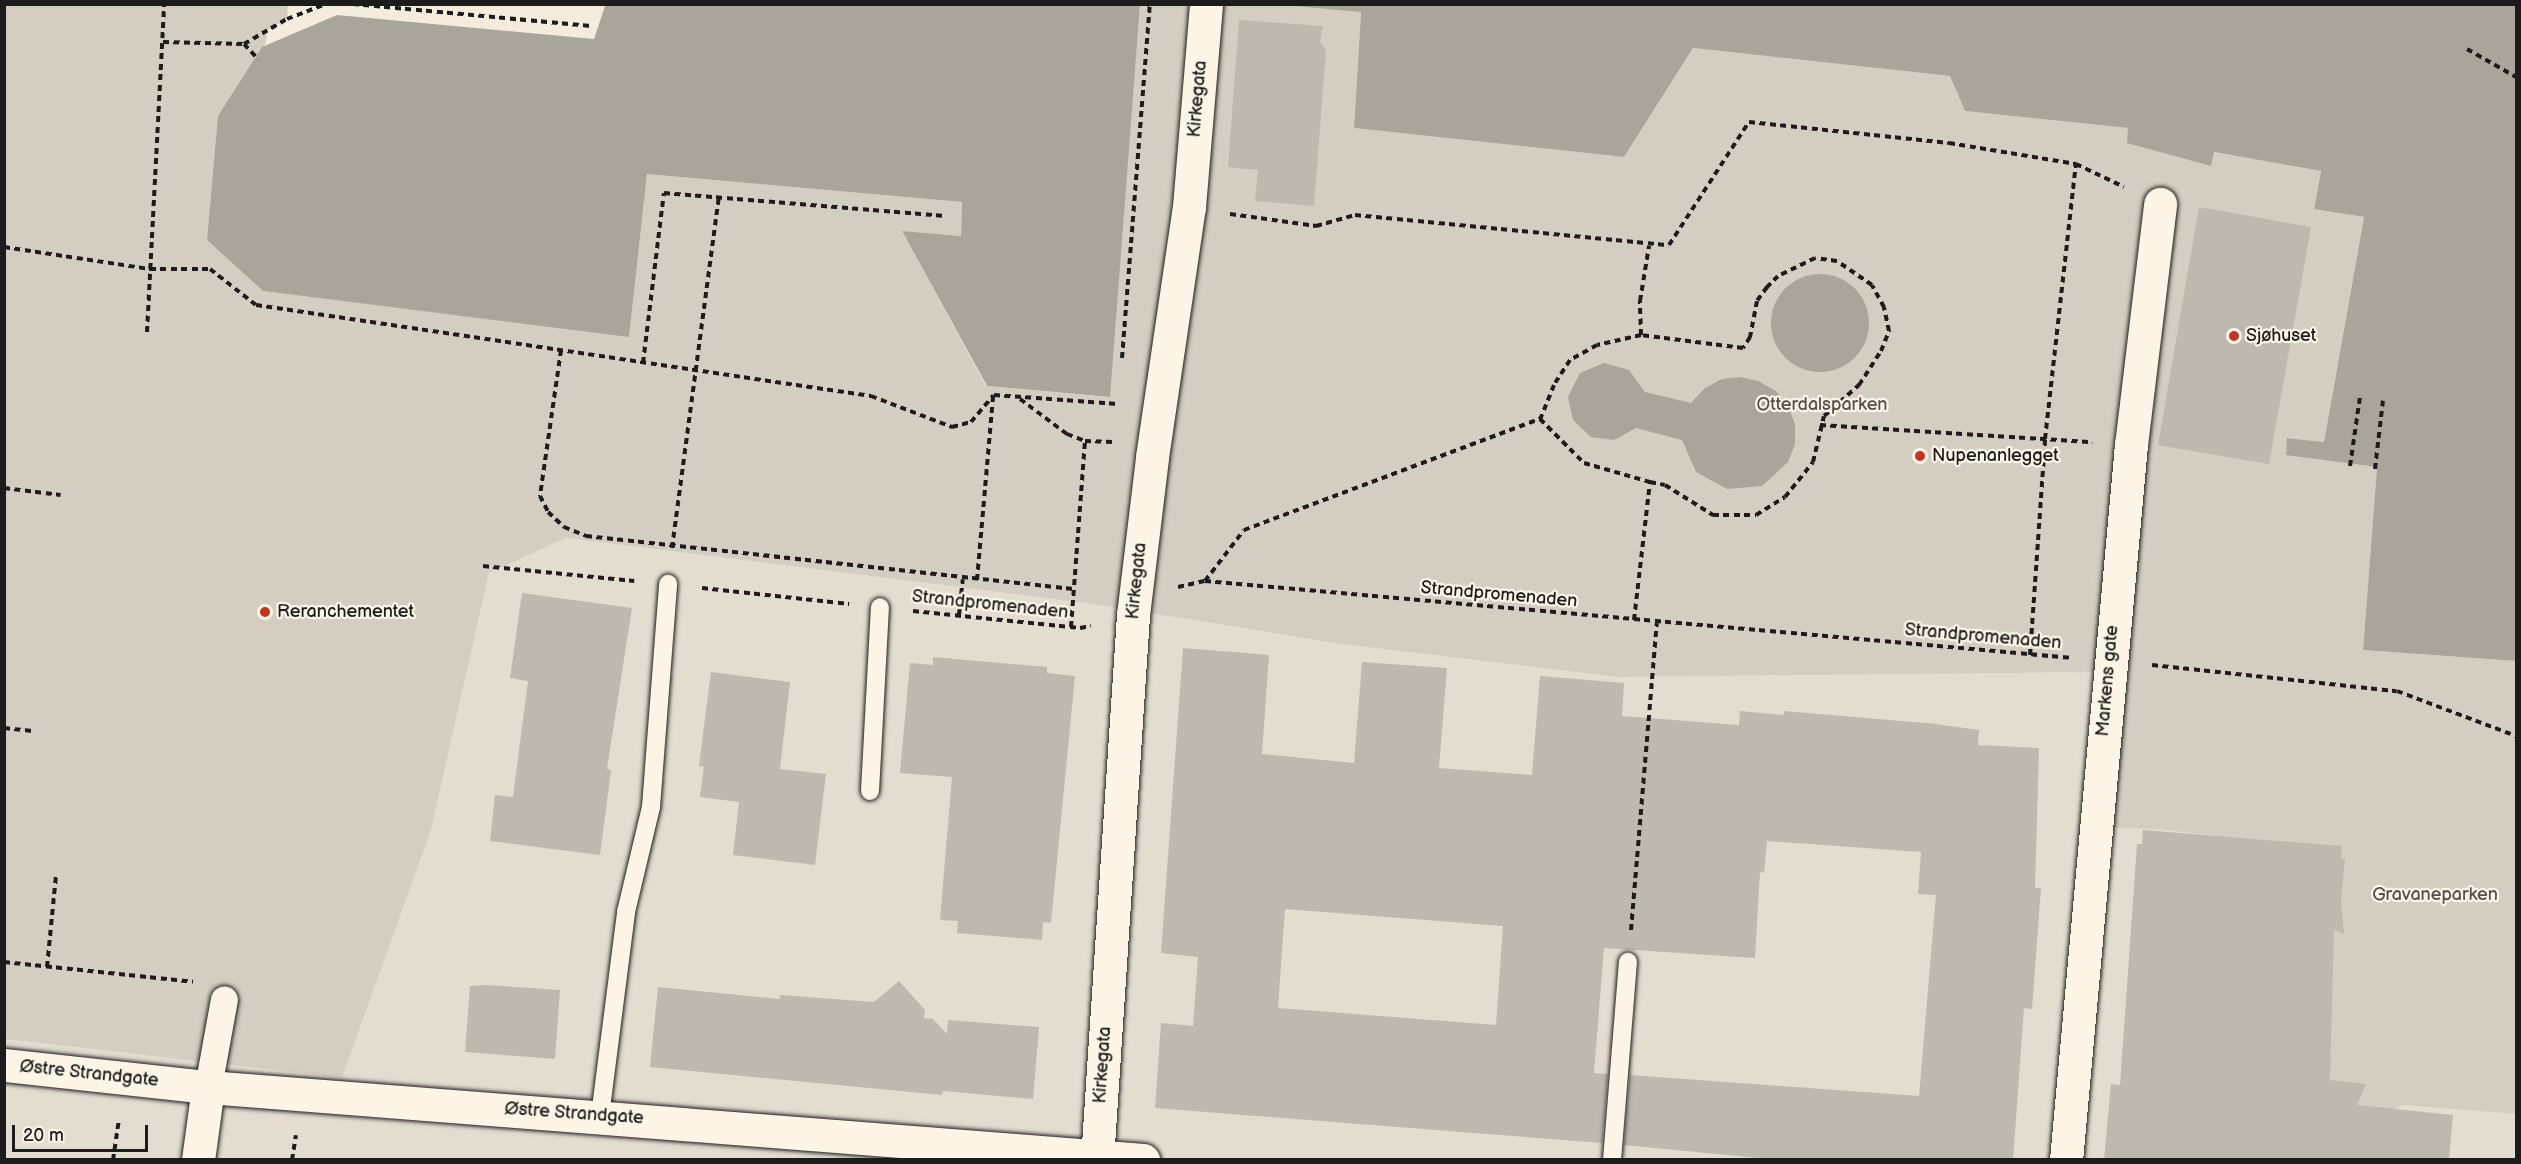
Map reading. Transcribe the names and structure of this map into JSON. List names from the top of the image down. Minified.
{"streets":{"street":["Kirkegata","Markens gate","Østre Strandgate"],"path":["Strandpromenaden"]},"crossings":[["Kirkegata","Strandpromenaden"],["Kirkegata","Østre Strandgate"],["Strandpromenaden","Markens gate"]],"parks":["Otterdalsparken","Gravaneparken"],"places":["Sjøhuset","Nupenanlegget","Reranchementet"],"scale_bar":"20 m"}
